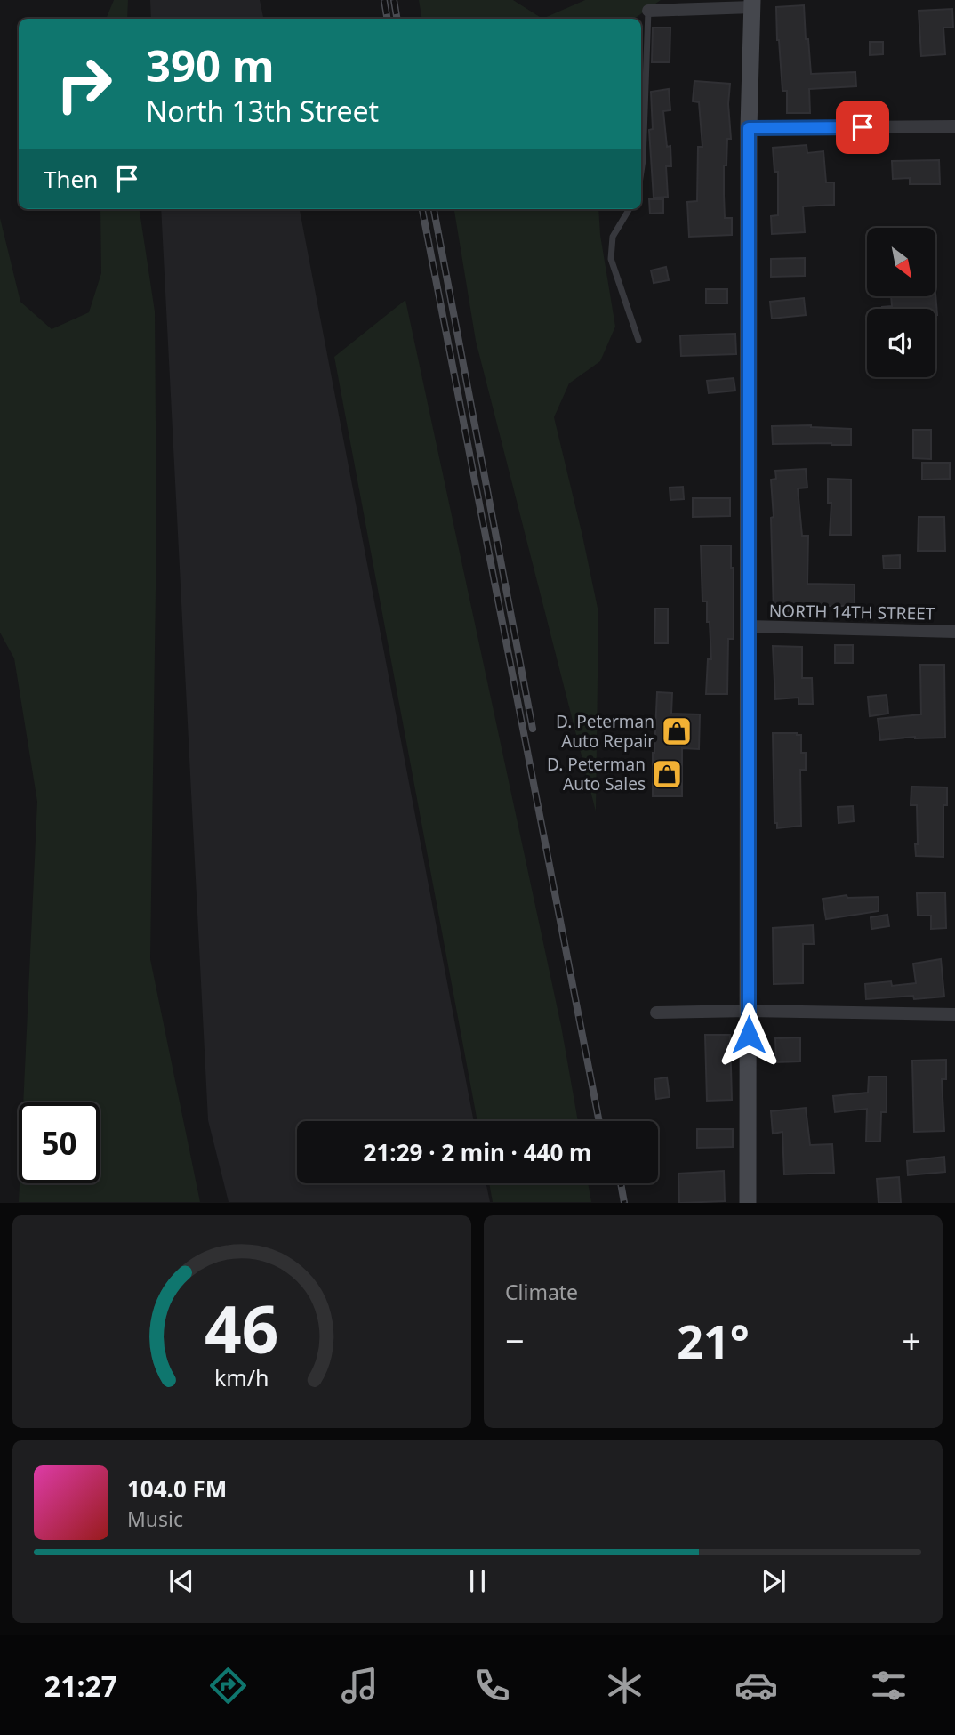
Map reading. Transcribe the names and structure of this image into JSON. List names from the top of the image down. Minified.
{"streets":{"street":["NORTH 14TH STREET"]},"places":{"shop":["D. Peterman Auto Repair","D. Peterman Auto Sales"]},"north":"bottom right","page":{"turn":["390 m","North 13th Street"],"then":"Then","limit":"50","trip":"21:29 · 2 min · 440 m","tile":"Climate","heat":["−","21°","+"],"song":["104.0 FM","Music"],"tabs":"21:27","gauge":["46","km/h"]}}
